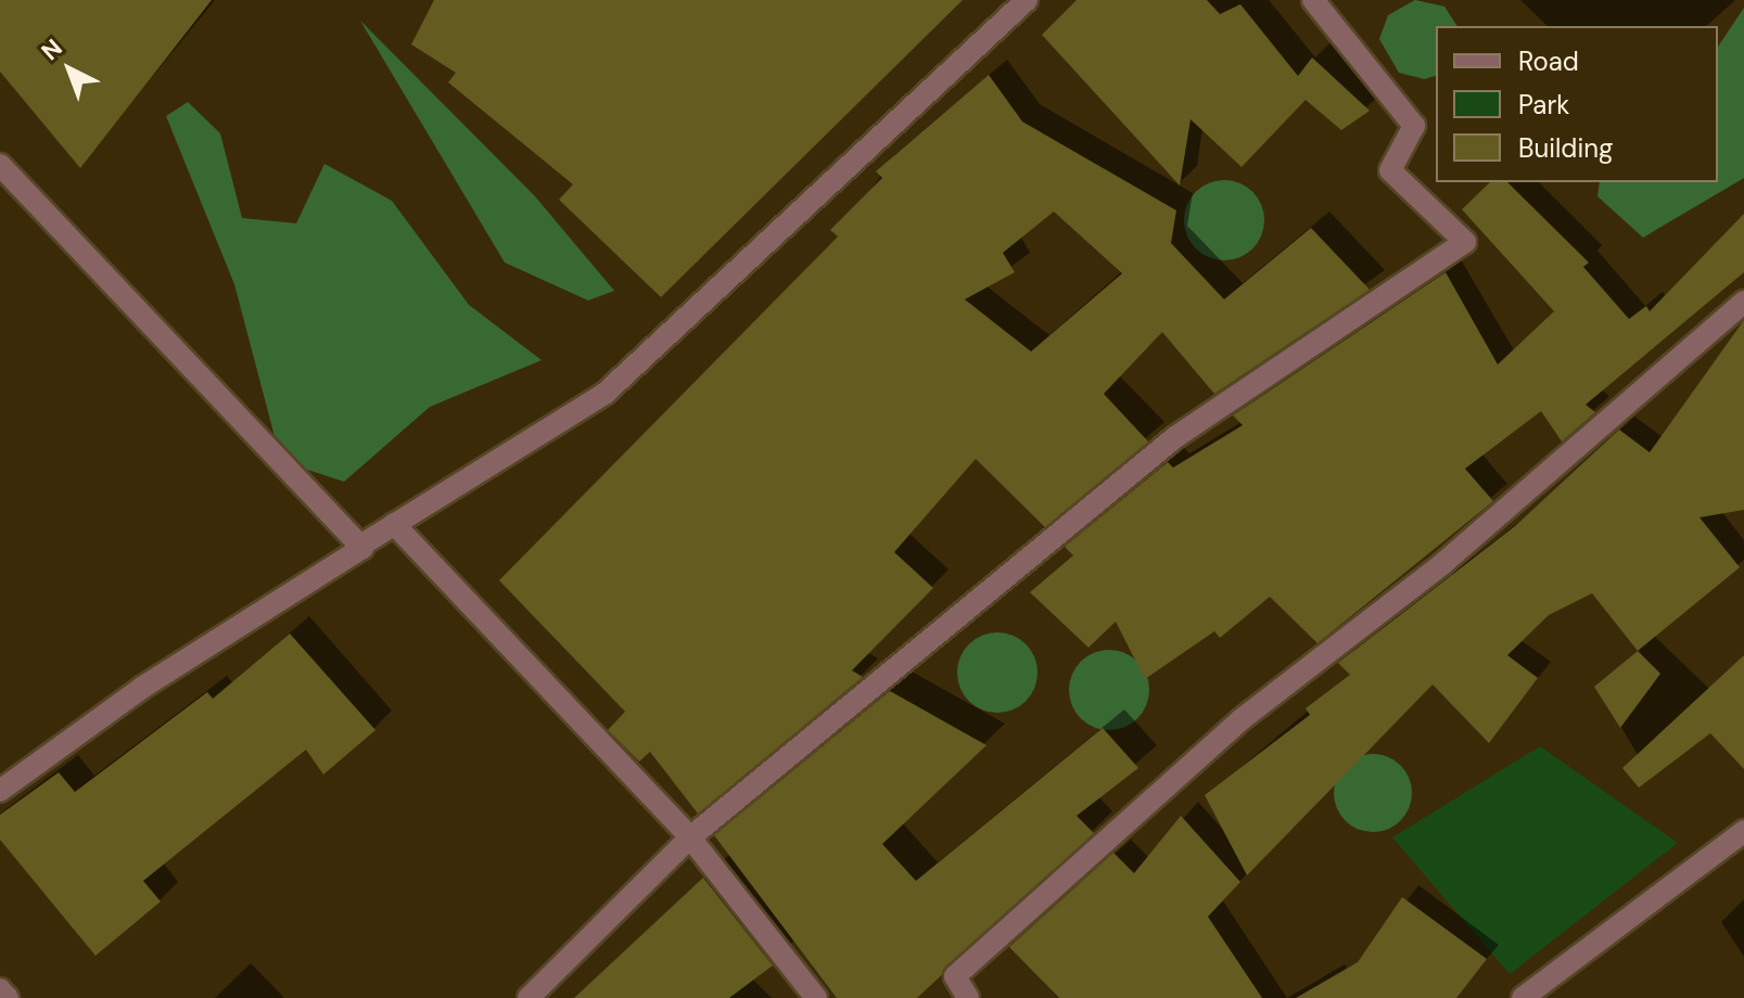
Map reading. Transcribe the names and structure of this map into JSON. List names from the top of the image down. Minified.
{"legend":["Road","Park","Building"],"north":"top left"}
